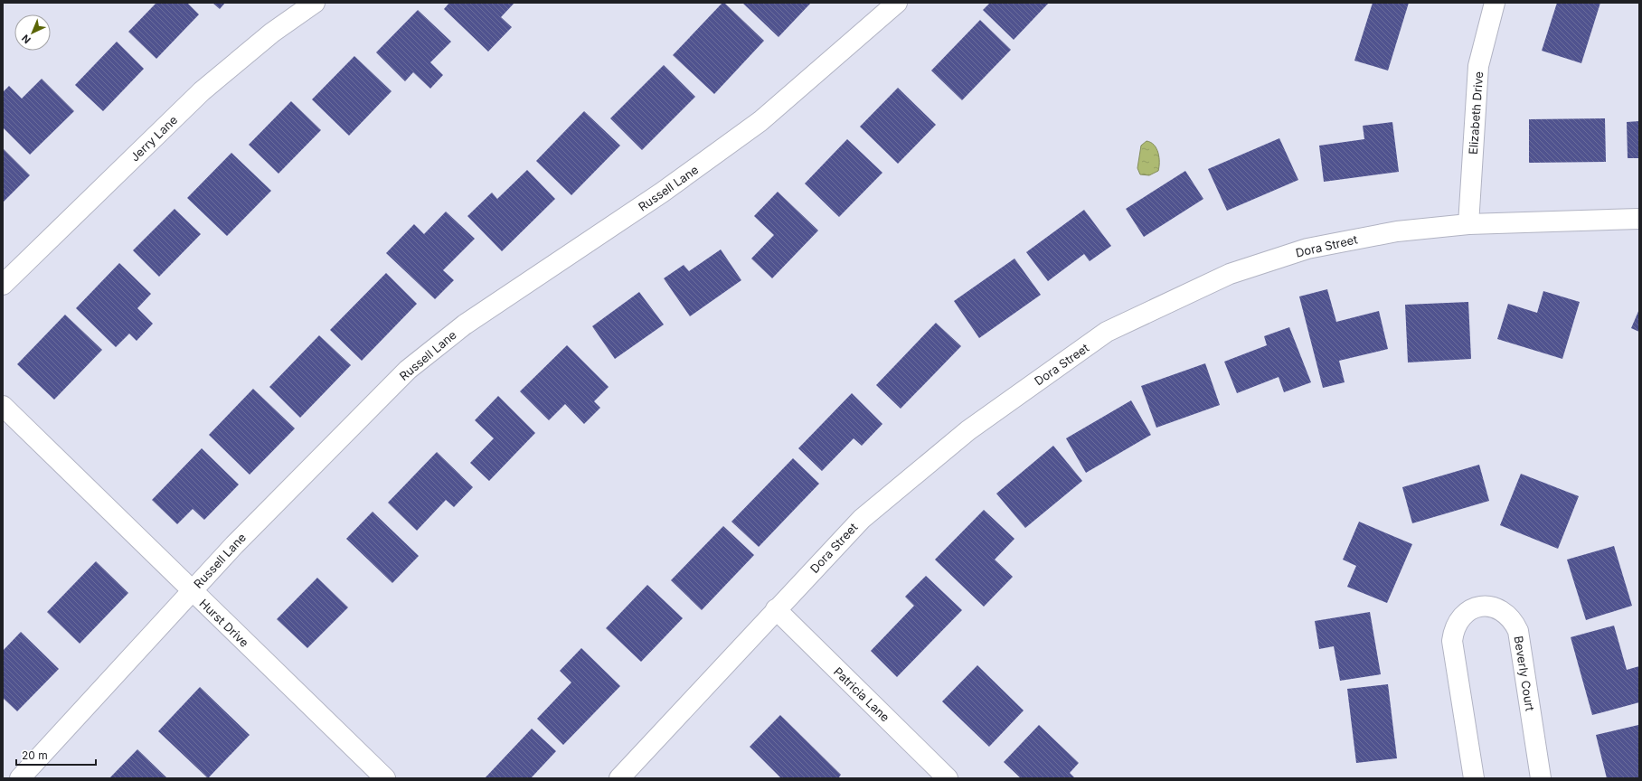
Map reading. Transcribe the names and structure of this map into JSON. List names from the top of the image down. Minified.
{"streets":{"street":["Elizabeth Drive","Jerry Lane","Russell Lane","Dora Street","Hurst Drive","Beverly Court","Patricia Lane"]},"crossings":[["Elizabeth Drive","Dora Street"],["Russell Lane","Hurst Drive"],["Dora Street","Patricia Lane"]],"scale_bar":"20 m","north":"bottom left"}
